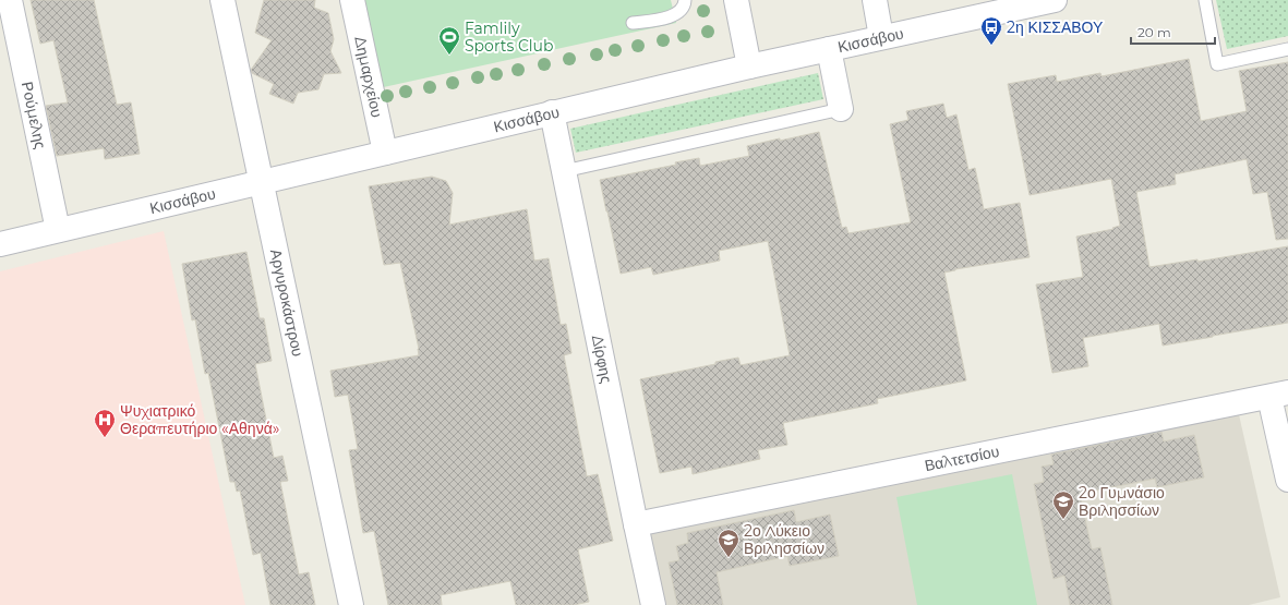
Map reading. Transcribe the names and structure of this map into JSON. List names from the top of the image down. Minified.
{"streets":{"street":["Κισσάβου","Δημαρχείου","Ρούμελης","Αργυροκάστρου","Δίρφης","Βαλτετσίου"]},"crossings":[["Κισσάβου","Δημαρχείου"],["Κισσάβου","Ρούμελης"],["Κισσάβου","Αργυροκάστρου"],["Κισσάβου","Δίρφης"],["Δίρφης","Βαλτετσίου"]],"places":{"bus stop":["2η ΚΙΣΣΑΒΟΥ"],"sports":["Famlily Sports Club"],"hospital":["Ψυχιατρικό Θεραπευτήριο «Αθηνά»"],"school or university":["2ο Γυμνάσιο Βριλησσίων","2ο Λύκειο Βριλησσίων"]},"scale_bar":"20 m"}
